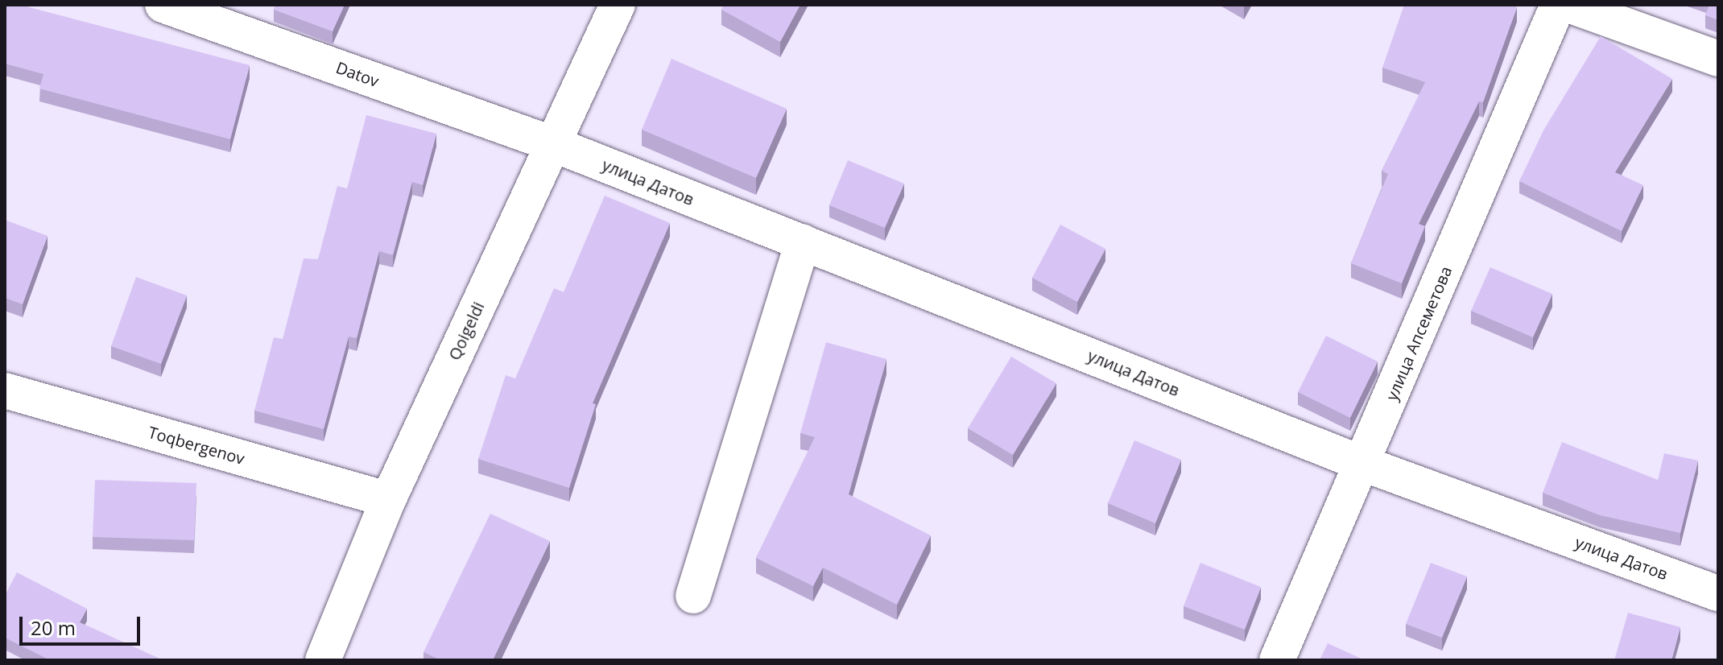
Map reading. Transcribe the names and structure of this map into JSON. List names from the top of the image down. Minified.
{"streets":{"street":["Datov","улица Датов","Qoigeldi","улица Апсеметова","Toqbergenov"]},"crossings":[["Datov","улица Датов"],["Datov","Qoigeldi"],["улица Датов","Qoigeldi"],["улица Датов","улица Апсеметова"],["Qoigeldi","Toqbergenov"]],"scale_bar":"20 m"}
